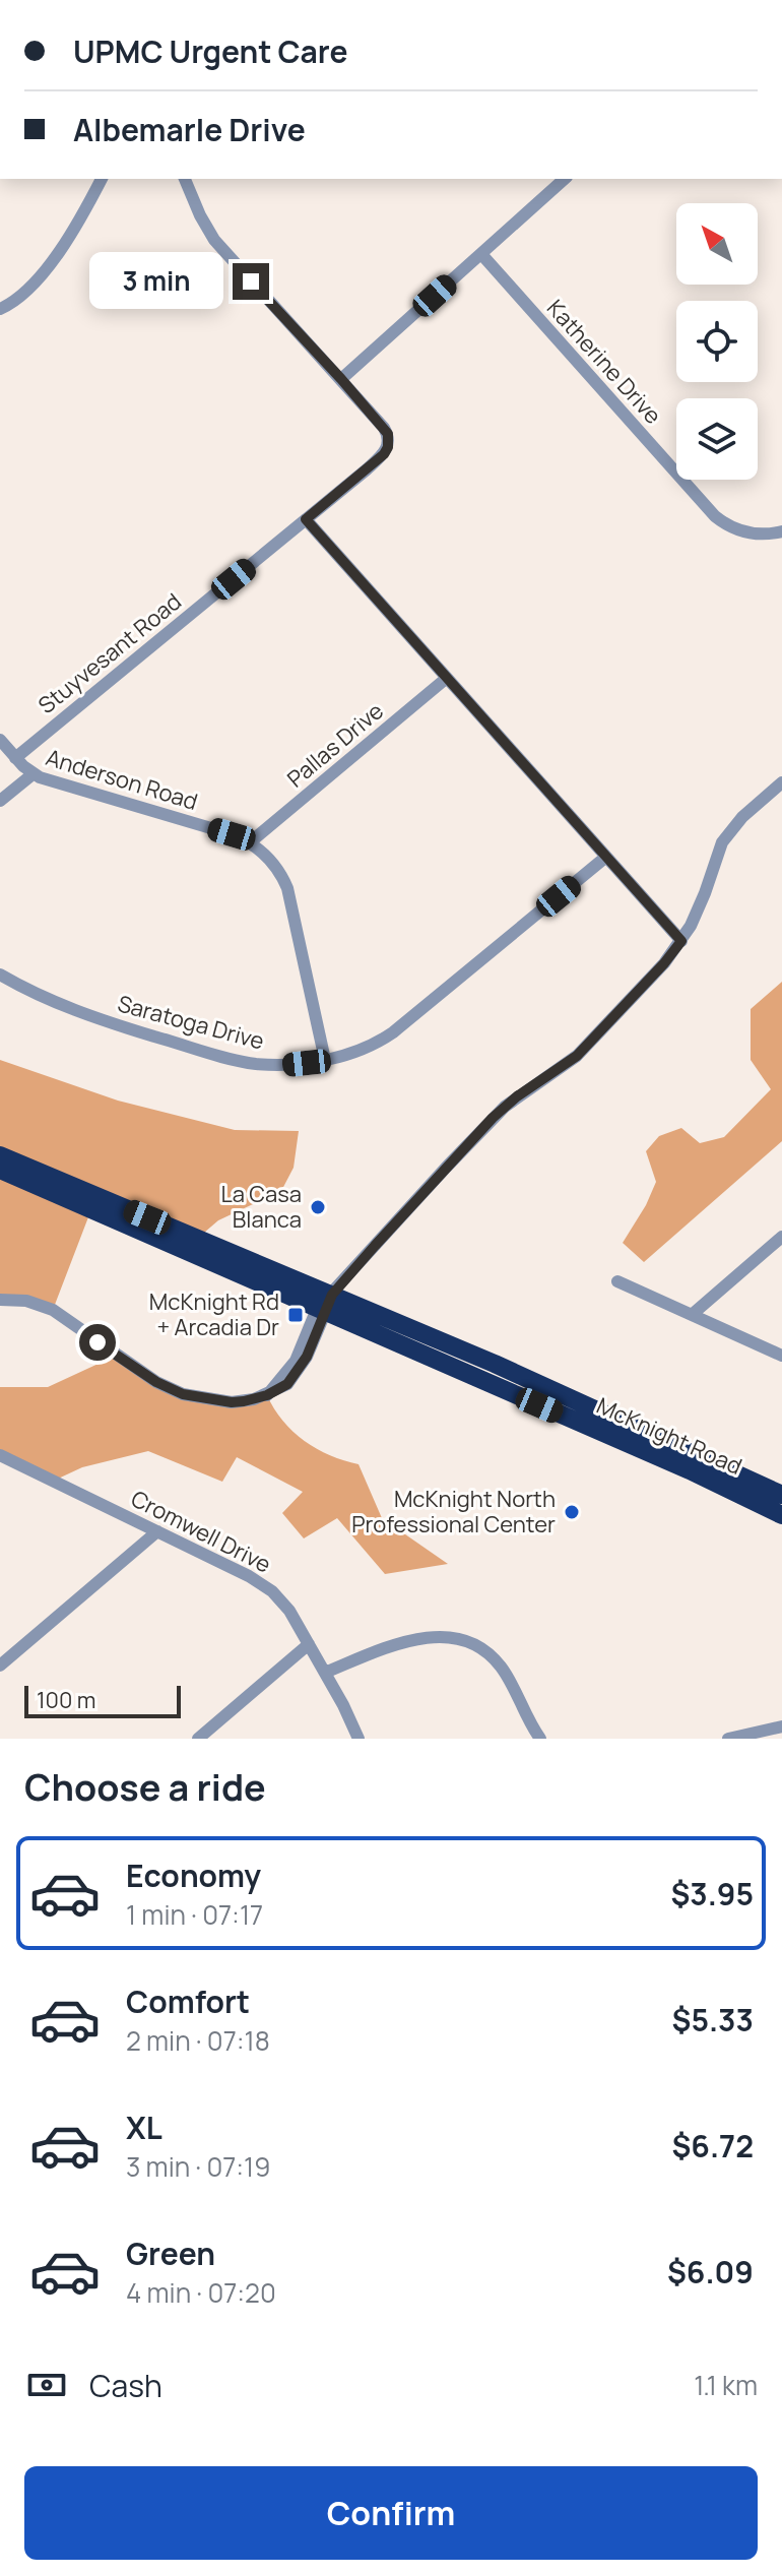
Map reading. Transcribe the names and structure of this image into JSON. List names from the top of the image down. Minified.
{"streets":{"highway":["McKnight Road"],"street":["Katherine Drive","Stuyvesant Road","Pallas Drive","Anderson Road","Saratoga Drive","Cromwell Drive"]},"crossings":[["Stuyvesant Road","Anderson Road"],["Pallas Drive","Anderson Road"],["Anderson Road","Saratoga Drive"]],"places":{"other":["La Casa Blanca","McKnight North Professional Center"],"transit":["McKnight Rd + Arcadia Dr"]},"scale_bar":"100 m","north":"top left","page":{"banner":["UPMC Urgent Care","Albemarle Drive"],"bubble":"3 min","scale":"100 m","heading":"Choose a ride","list":[{"name":"Economy","note":"1 min · 07:17","value":"$3.95"},{"name":"Comfort","note":"2 min · 07:18","value":"$5.33"},{"name":"XL","note":"3 min · 07:19","value":"$6.72"},{"name":"Green","note":"4 min · 07:20","value":"$6.09"}],"pay":["Cash","1.1 km"],"buttons":"Confirm"}}
